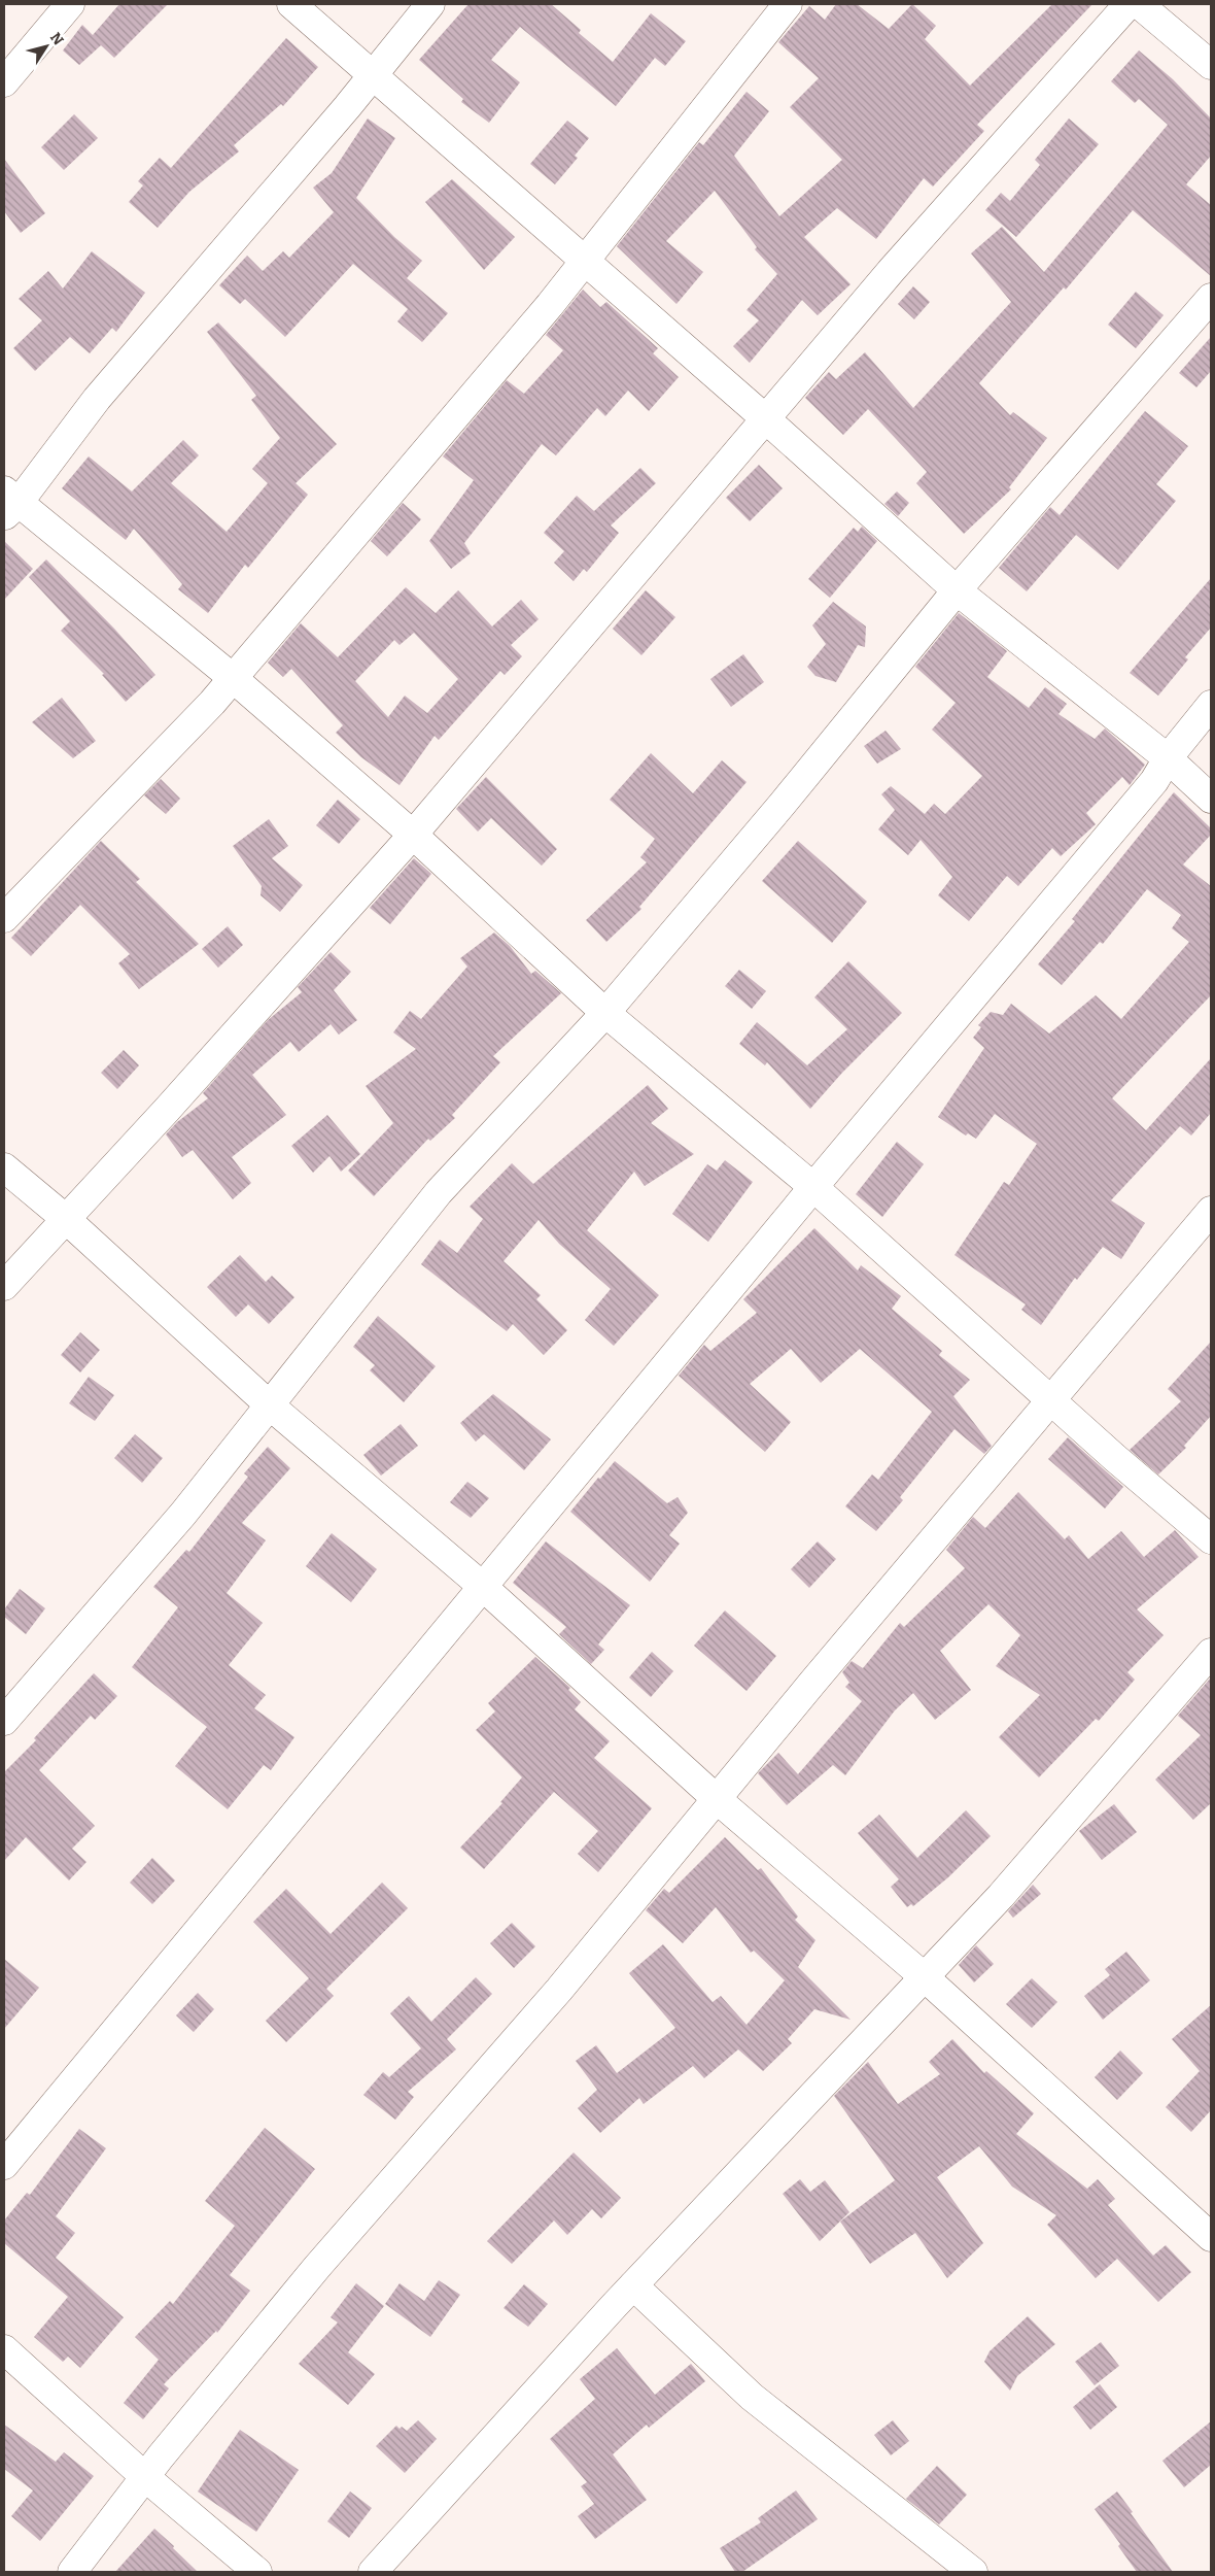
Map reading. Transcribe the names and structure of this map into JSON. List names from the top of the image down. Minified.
{"north":"top right"}
